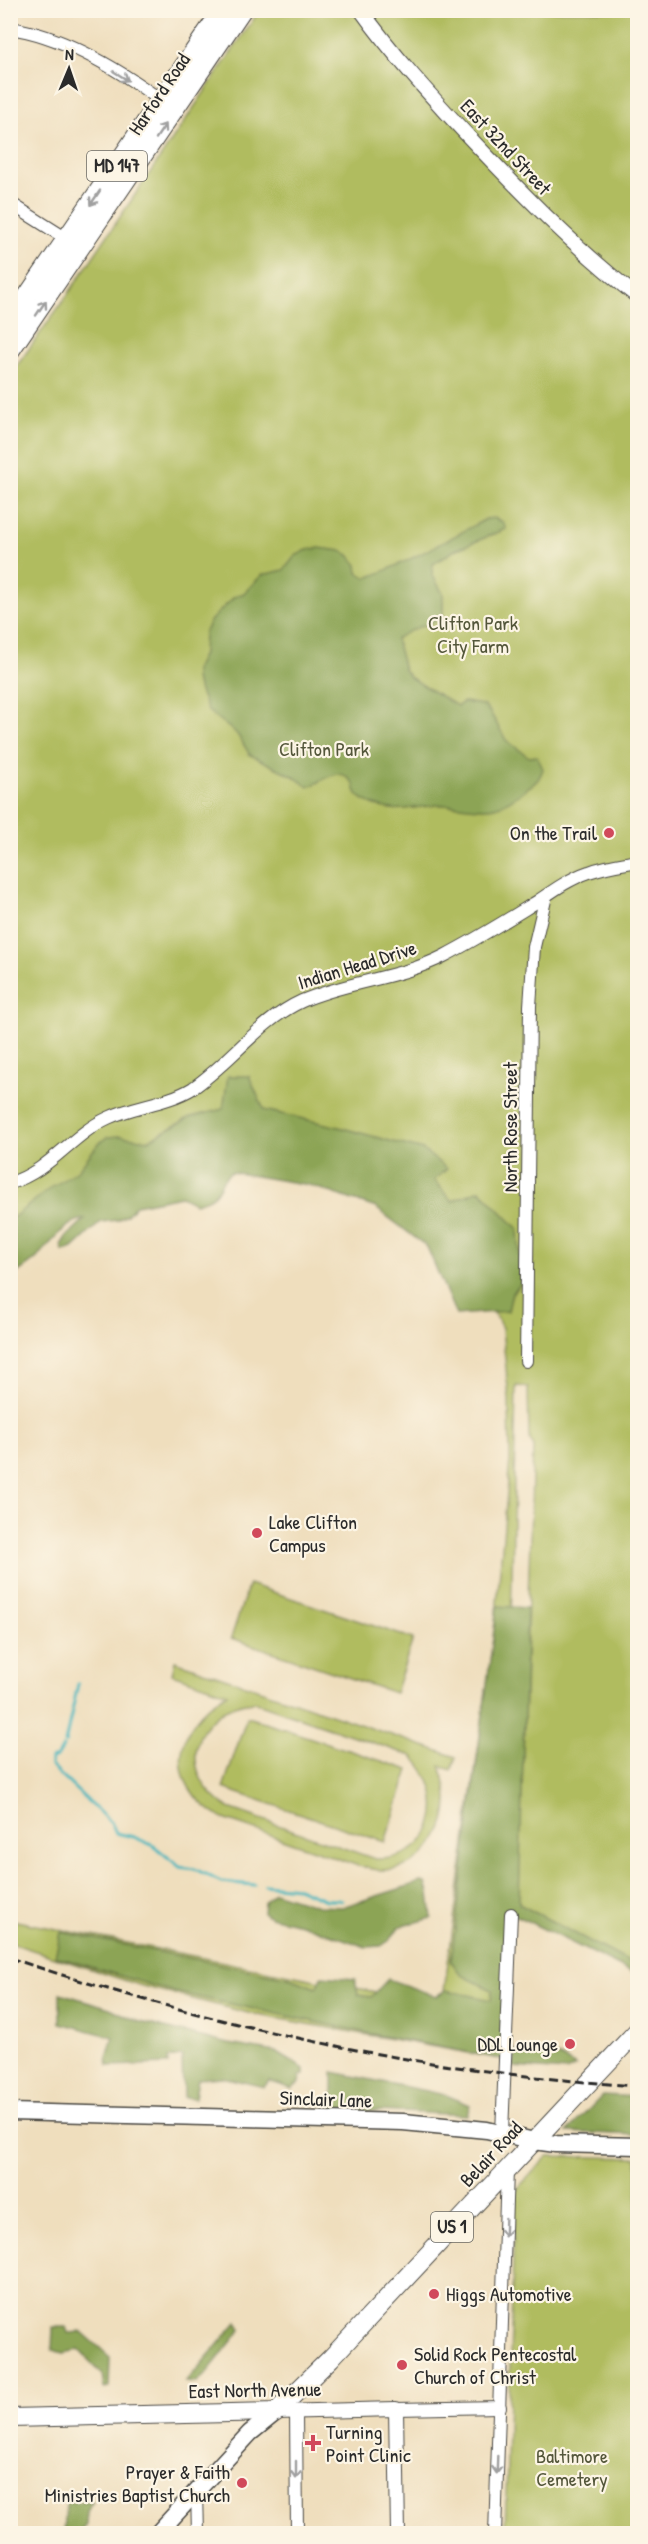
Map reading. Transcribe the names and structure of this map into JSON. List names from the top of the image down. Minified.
{"streets":{"main road":["Harford Road","MD 147","Sinclair Lane","Belair Road","US 1","East North Avenue"],"street":["East 32nd Street","Indian Head Drive","North Rose Street"]},"crossings":[["Indian Head Drive","North Rose Street"],["Sinclair Lane","Belair Road"],["Belair Road","East North Avenue"]],"parks":["Clifton Park City Farm","Clifton Park","Baltimore Cemetery"],"places":{"other":["On the Trail","Lake Clifton Campus","DDL Lounge","Higgs Automotive","Solid Rock Pentecostal Church of Christ","Prayer & Faith Ministries Baptist Church"],"health":["Turning Point Clinic"]},"north":"top"}
